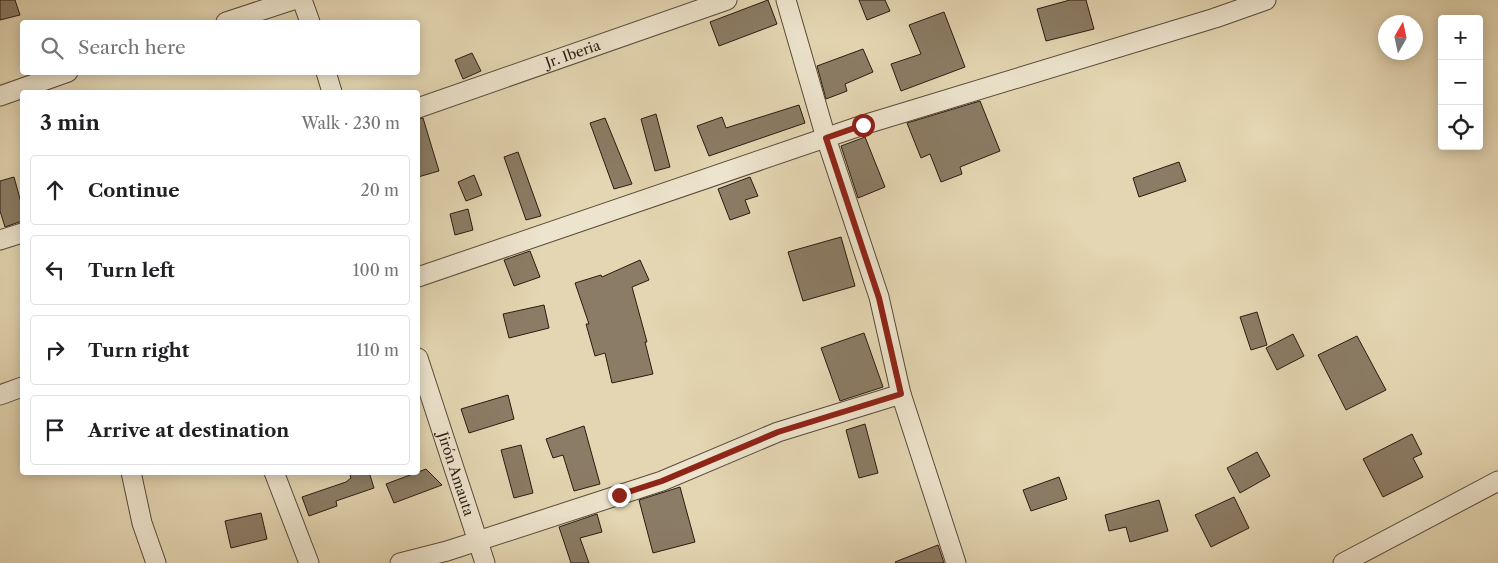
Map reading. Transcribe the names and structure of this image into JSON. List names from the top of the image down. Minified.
{"streets":{"street":["Jr. Iberia","Jirón Amauta"]},"north":"top","page":{"map_buttons":["+","−"],"search":"Search here","heading":["3 min","Walk · 230 m"],"list":[["Continue","20 m"],["Turn left","100 m"],["Turn right","110 m"],"Arrive at destination"]}}
